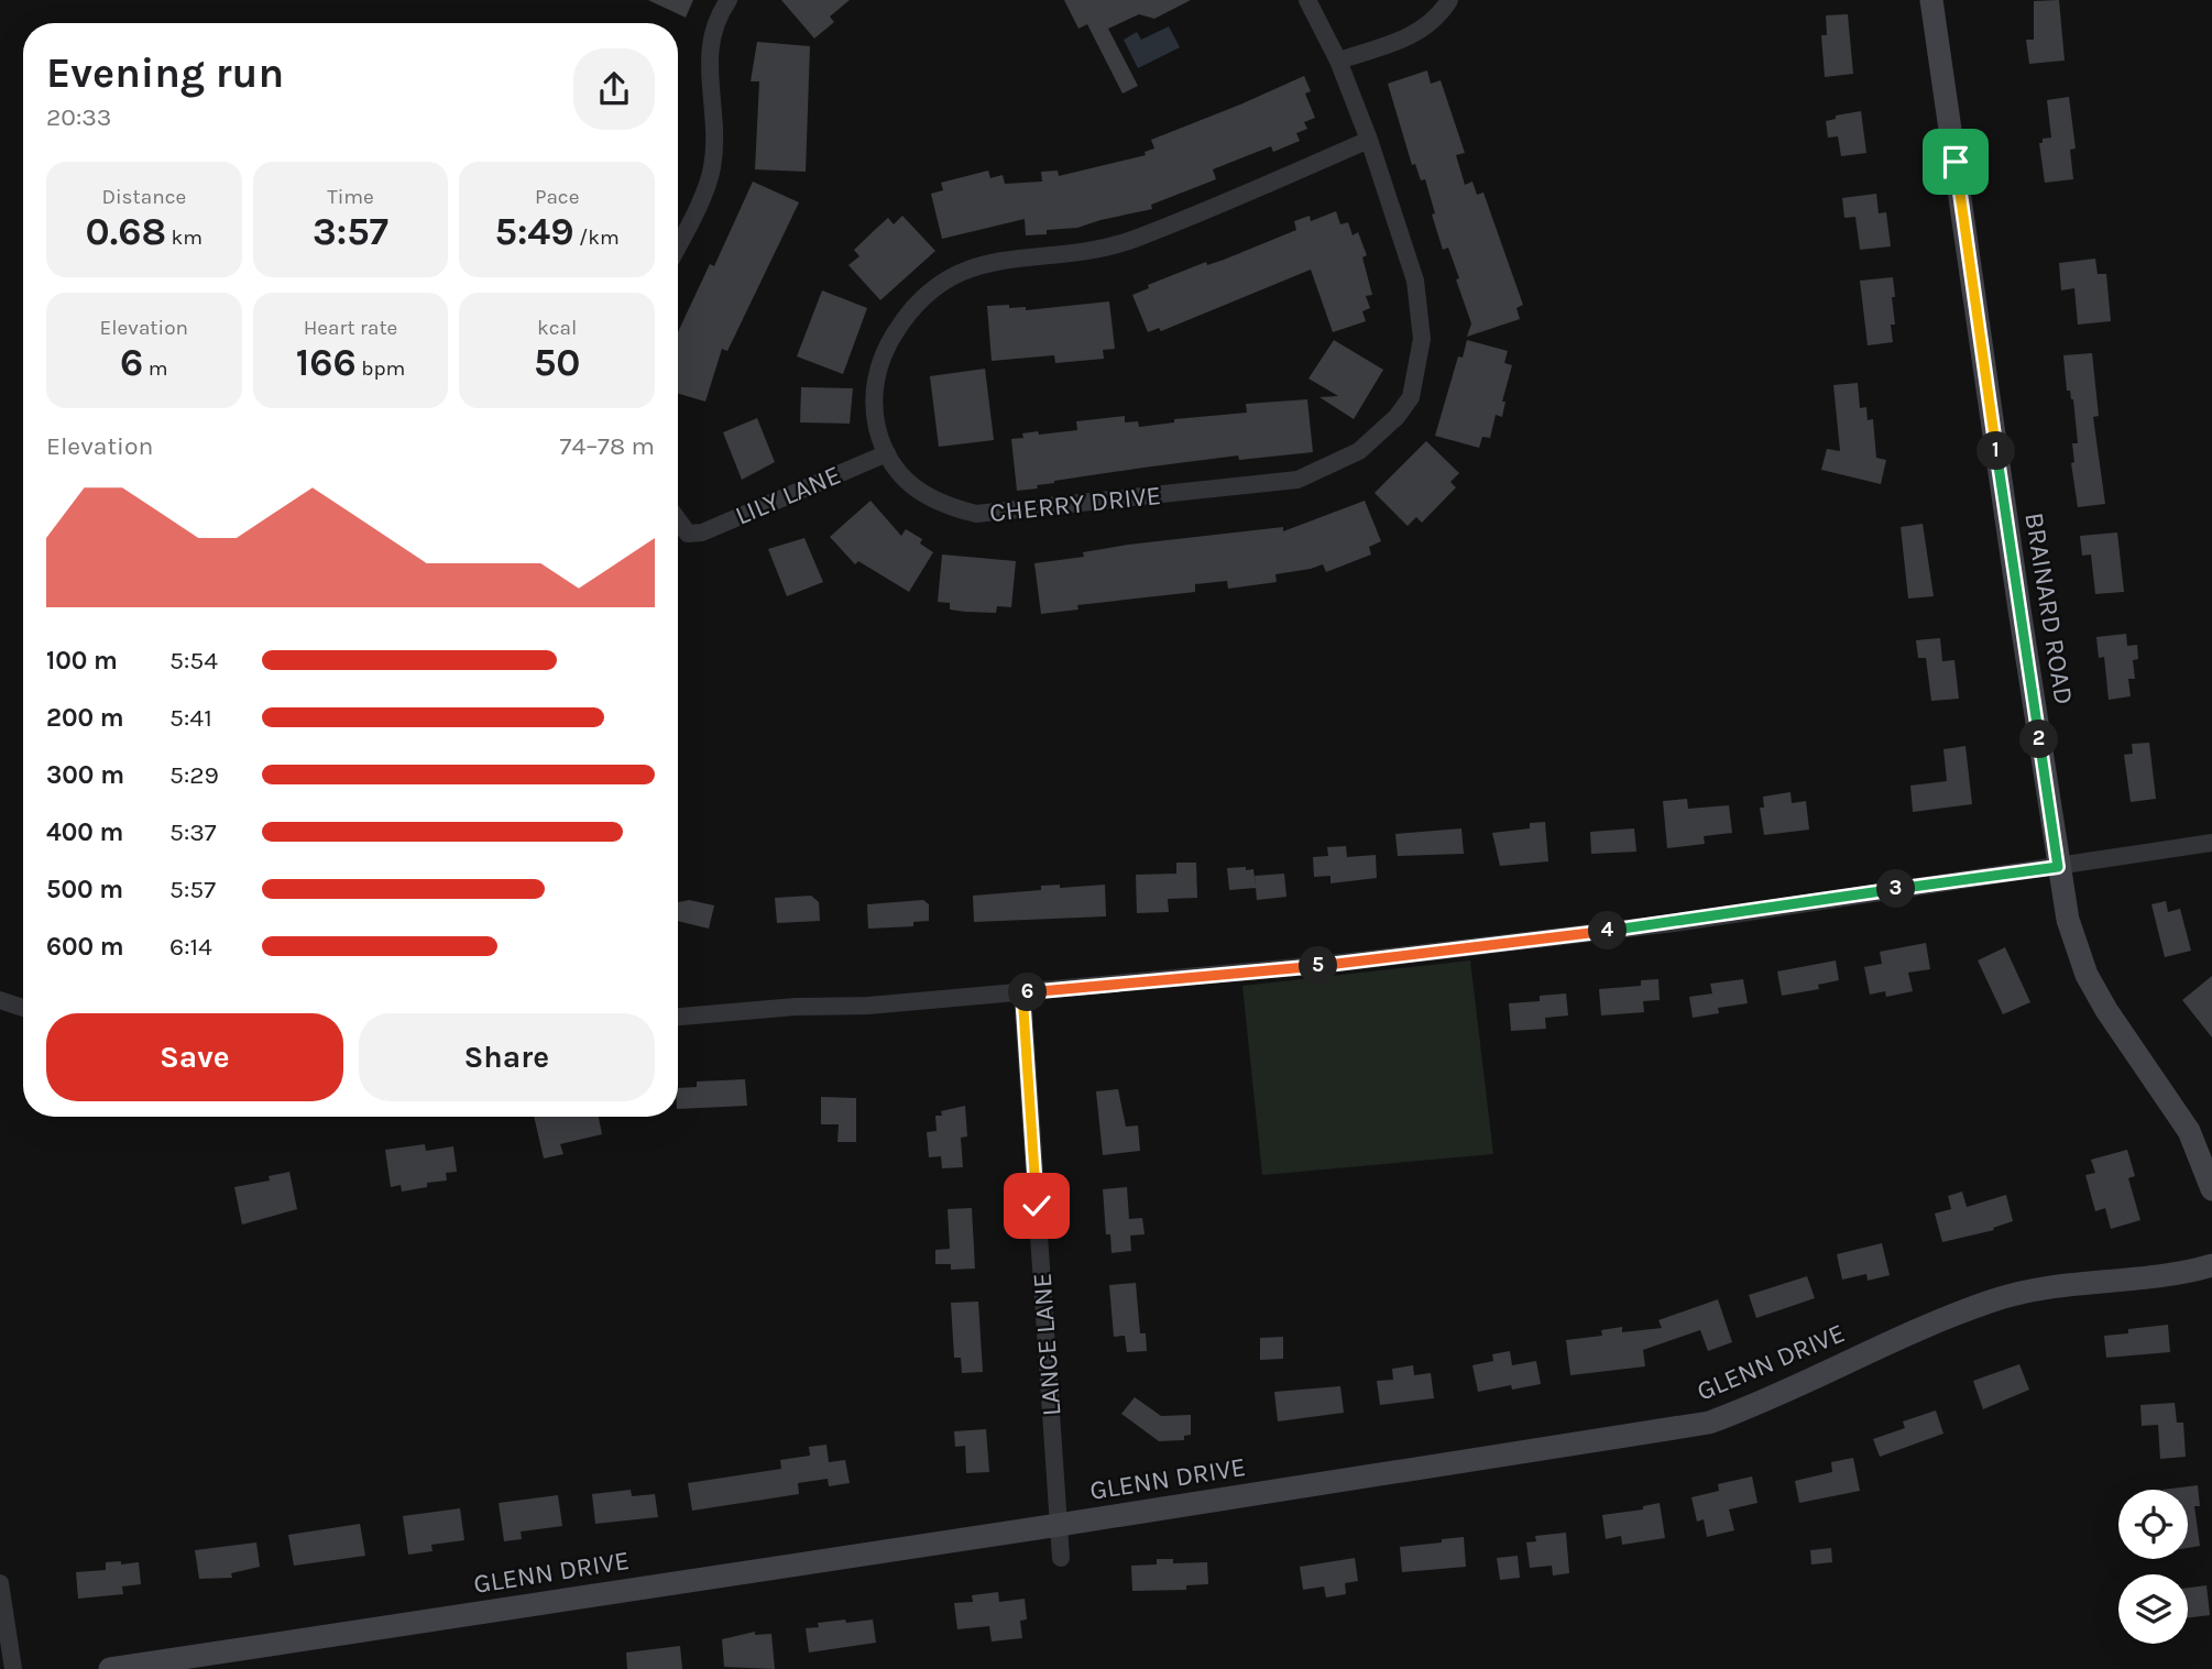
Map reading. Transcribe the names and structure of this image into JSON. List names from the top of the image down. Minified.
{"streets":{"street":["LILY LANE","CHERRY DRIVE","BRAINARD ROAD","LANCE LANE","GLENN DRIVE"]},"crossings":[["LILY LANE","CHERRY DRIVE"],["LANCE LANE","GLENN DRIVE"]],"page":{"heading":["Evening run","20:33"],"stats":[["Distance","0.68 km"],["Time","3:57"],["Pace","5:49 /km"],["Elevation","6 m"],["Heart rate","166 bpm"],["kcal","50"]],"chart":["Elevation","74–78 m"],"pins":["1","2","3","4","5","6"],"list":[{"name":"100 m","note":"5:54"},{"name":"200 m","note":"5:41"},{"name":"300 m","note":"5:29"},{"name":"400 m","note":"5:37"},{"name":"500 m","note":"5:57"},{"name":"600 m","note":"6:14"}],"buttons":["Save","Share"]}}
